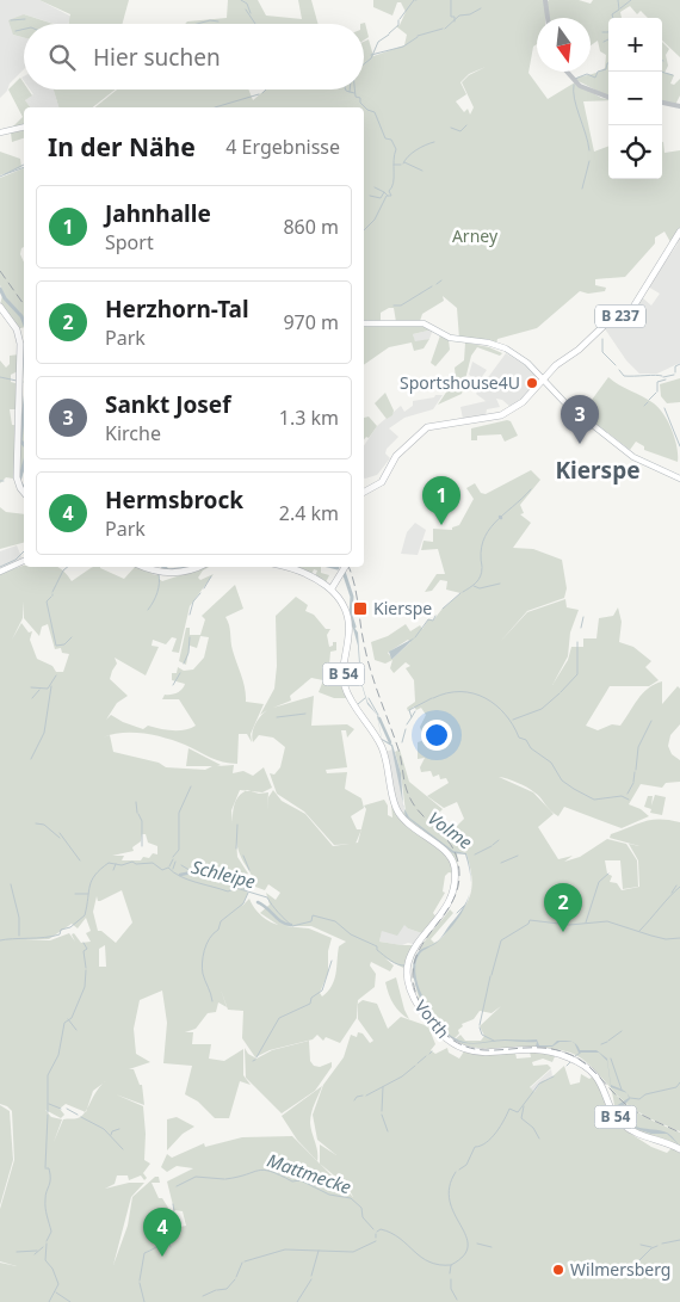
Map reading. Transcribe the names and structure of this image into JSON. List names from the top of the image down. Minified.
{"streets":{"main road":["B 237","B 54","Vorth"]},"districts":["Kierspe"],"water":["Volme","Schleipe","Mattmecke"],"parks":["Arney"],"places":{"other":["Sportshouse4U","Wilmersberg"],"transit":["Kierspe"]},"north":"bottom","page":{"map_buttons":["+","−"],"search":"Hier suchen","heading":["In der Nähe","4 Ergebnisse"],"list":[{"mark":"1","name":"Jahnhalle","note":"Sport","value":"860 m"},{"mark":"2","name":"Herzhorn-Tal","note":"Park","value":"970 m"},{"mark":"3","name":"Sankt Josef","note":"Kirche","value":"1.3 km"},{"mark":"4","name":"Hermsbrock","note":"Park","value":"2.4 km"}],"pins":["3","1","2","4"]}}
